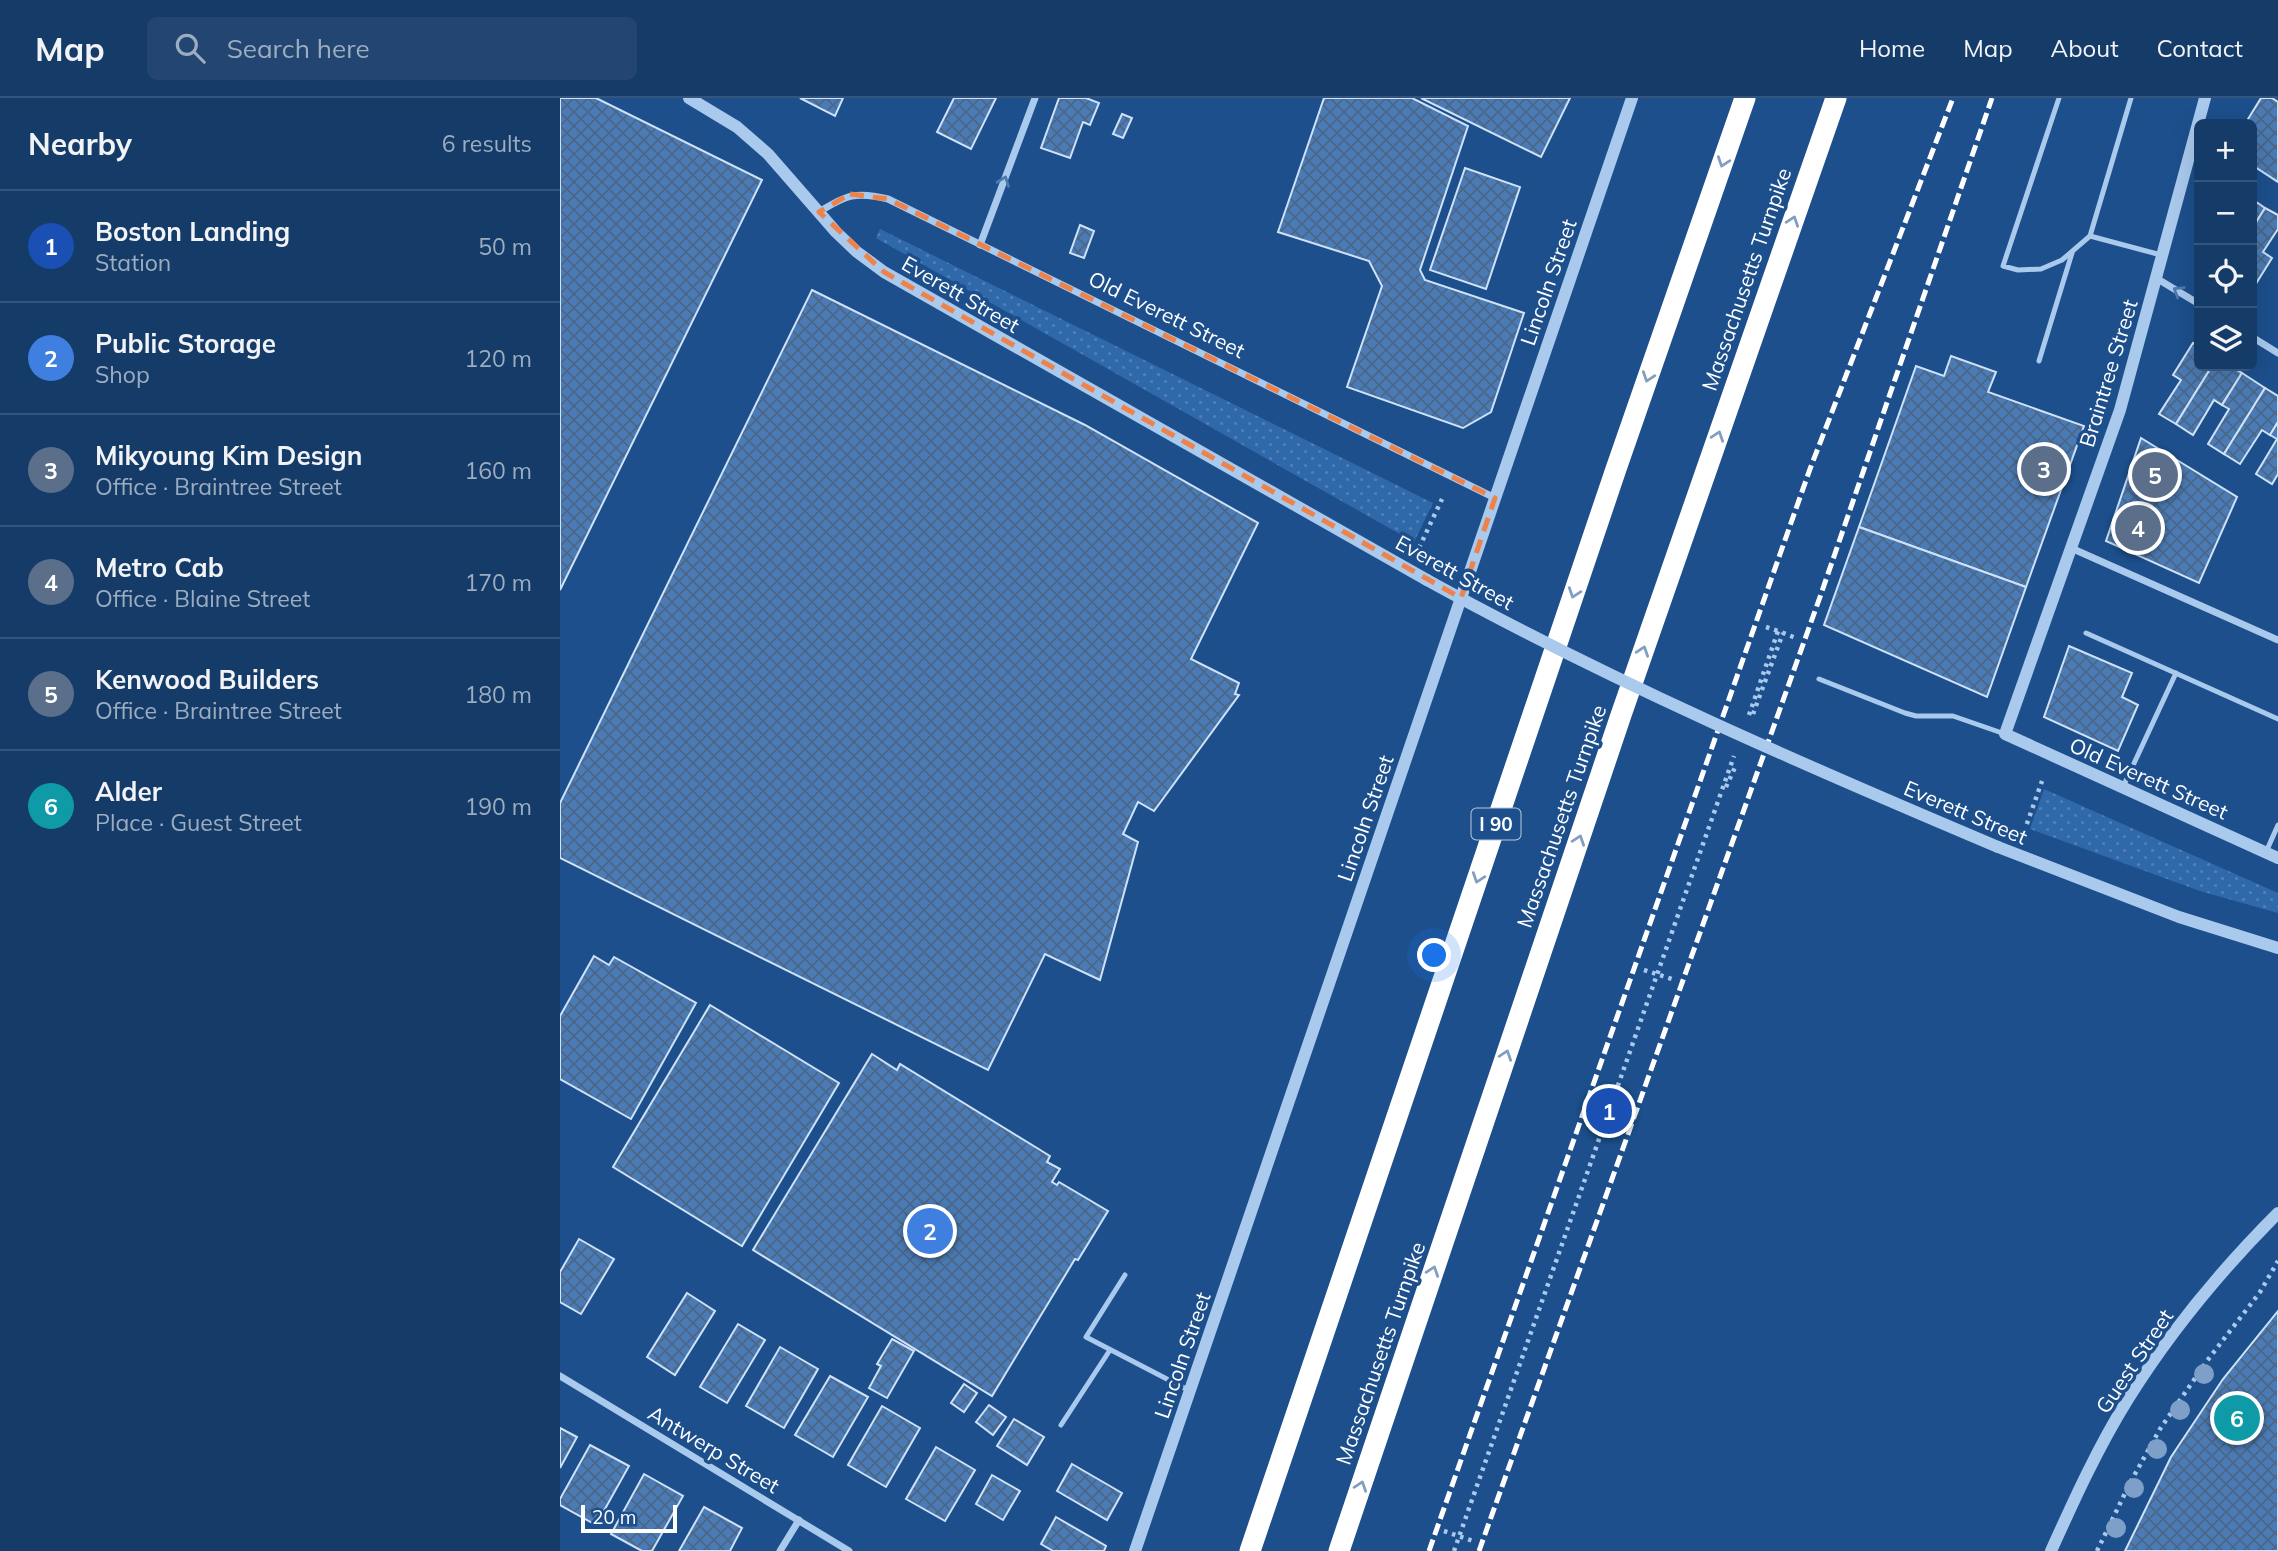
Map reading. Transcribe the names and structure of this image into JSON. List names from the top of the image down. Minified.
{"streets":{"highway":["Massachusetts Turnpike","I 90"],"street":["Lincoln Street","Everett Street","Old Everett Street","Braintree Street","Guest Street","Antwerp Street"]},"crossings":[["Lincoln Street","Old Everett Street"],["Everett Street","Old Everett Street"],["Old Everett Street","Braintree Street"]],"scale_bar":"20 m","page":{"header":"Map","search":"Search here","nav":["Home","Map","About","Contact"],"heading":["Nearby","6 results"],"map_buttons":["+","−"],"list":[{"mark":"1","name":"Boston Landing","note":"Station","value":"50 m"},{"mark":"2","name":"Public Storage","note":"Shop","value":"120 m"},{"mark":"3","name":"Mikyoung Kim Design","note":"Office · Braintree Street","value":"160 m"},{"mark":"4","name":"Metro Cab","note":"Office · Blaine Street","value":"170 m"},{"mark":"5","name":"Kenwood Builders","note":"Office · Braintree Street","value":"180 m"},{"mark":"6","name":"Alder","note":"Place · Guest Street","value":"190 m"}],"pins":["3","5","4","1","2","6"],"scale":"20 m"}}
